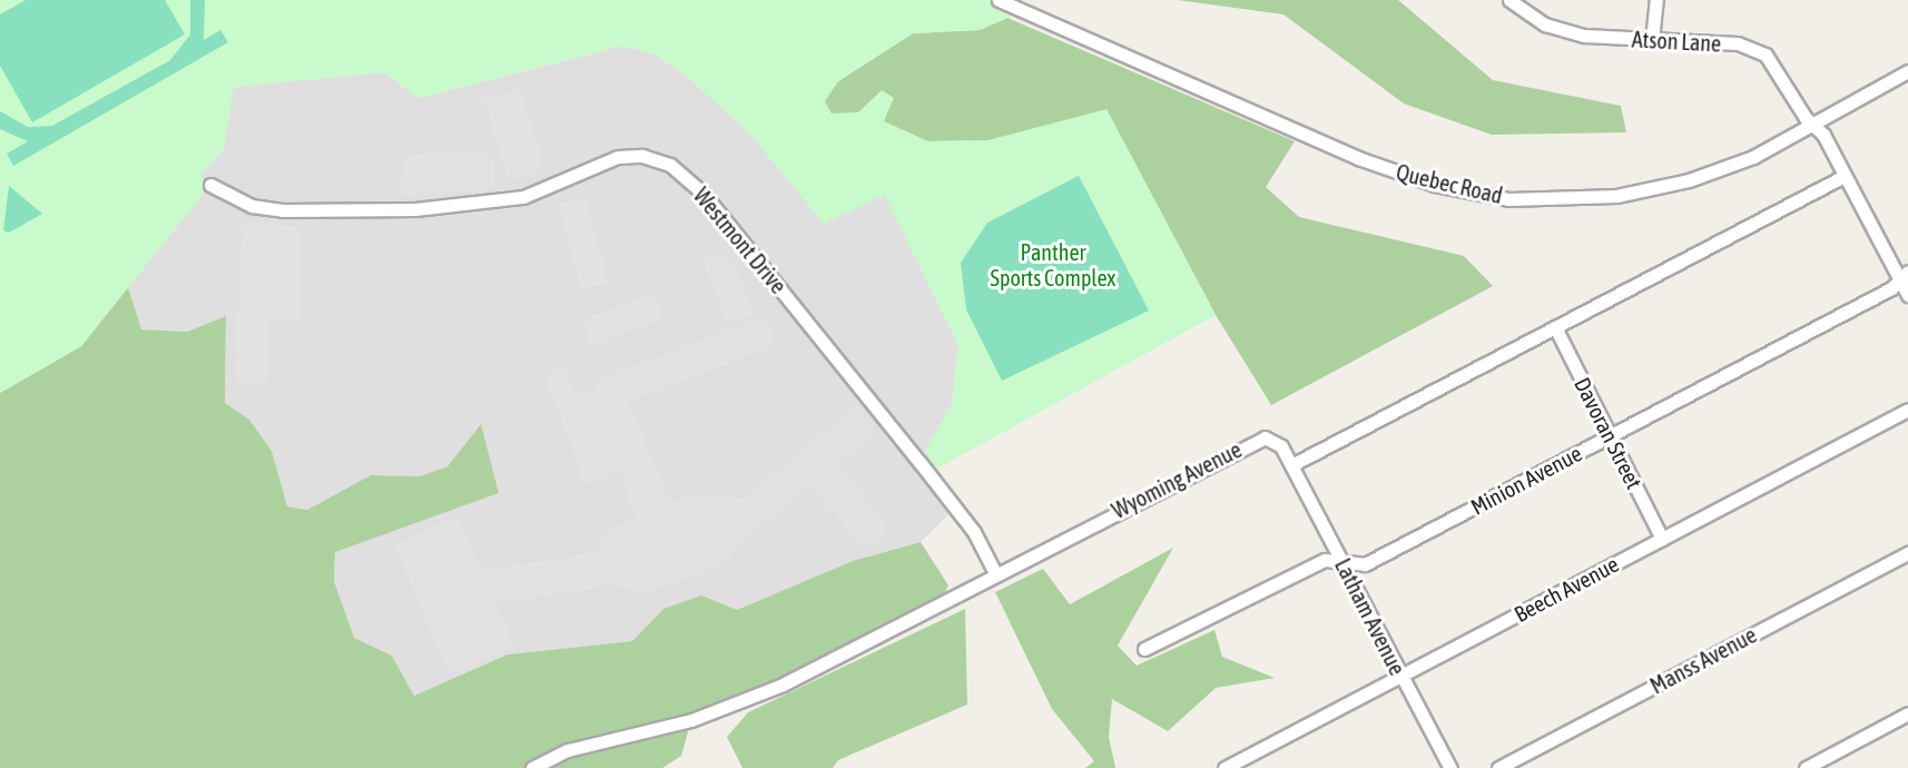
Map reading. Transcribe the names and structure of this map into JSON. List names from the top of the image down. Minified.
{"streets":{"street":["Atson Lane","Quebec Road","Westmont Drive","Davoran Street","Wyoming Avenue","Minion Avenue","Beech Avenue","Latham Avenue","Manss Avenue"]},"crossings":[["Atson Lane","Quebec Road"],["Atson Lane","Minion Avenue"],["Westmont Drive","Wyoming Avenue"],["Davoran Street","Minion Avenue"],["Davoran Street","Beech Avenue"],["Wyoming Avenue","Latham Avenue"],["Minion Avenue","Latham Avenue"],["Beech Avenue","Latham Avenue"]],"parks":["Panther Sports Complex"]}
